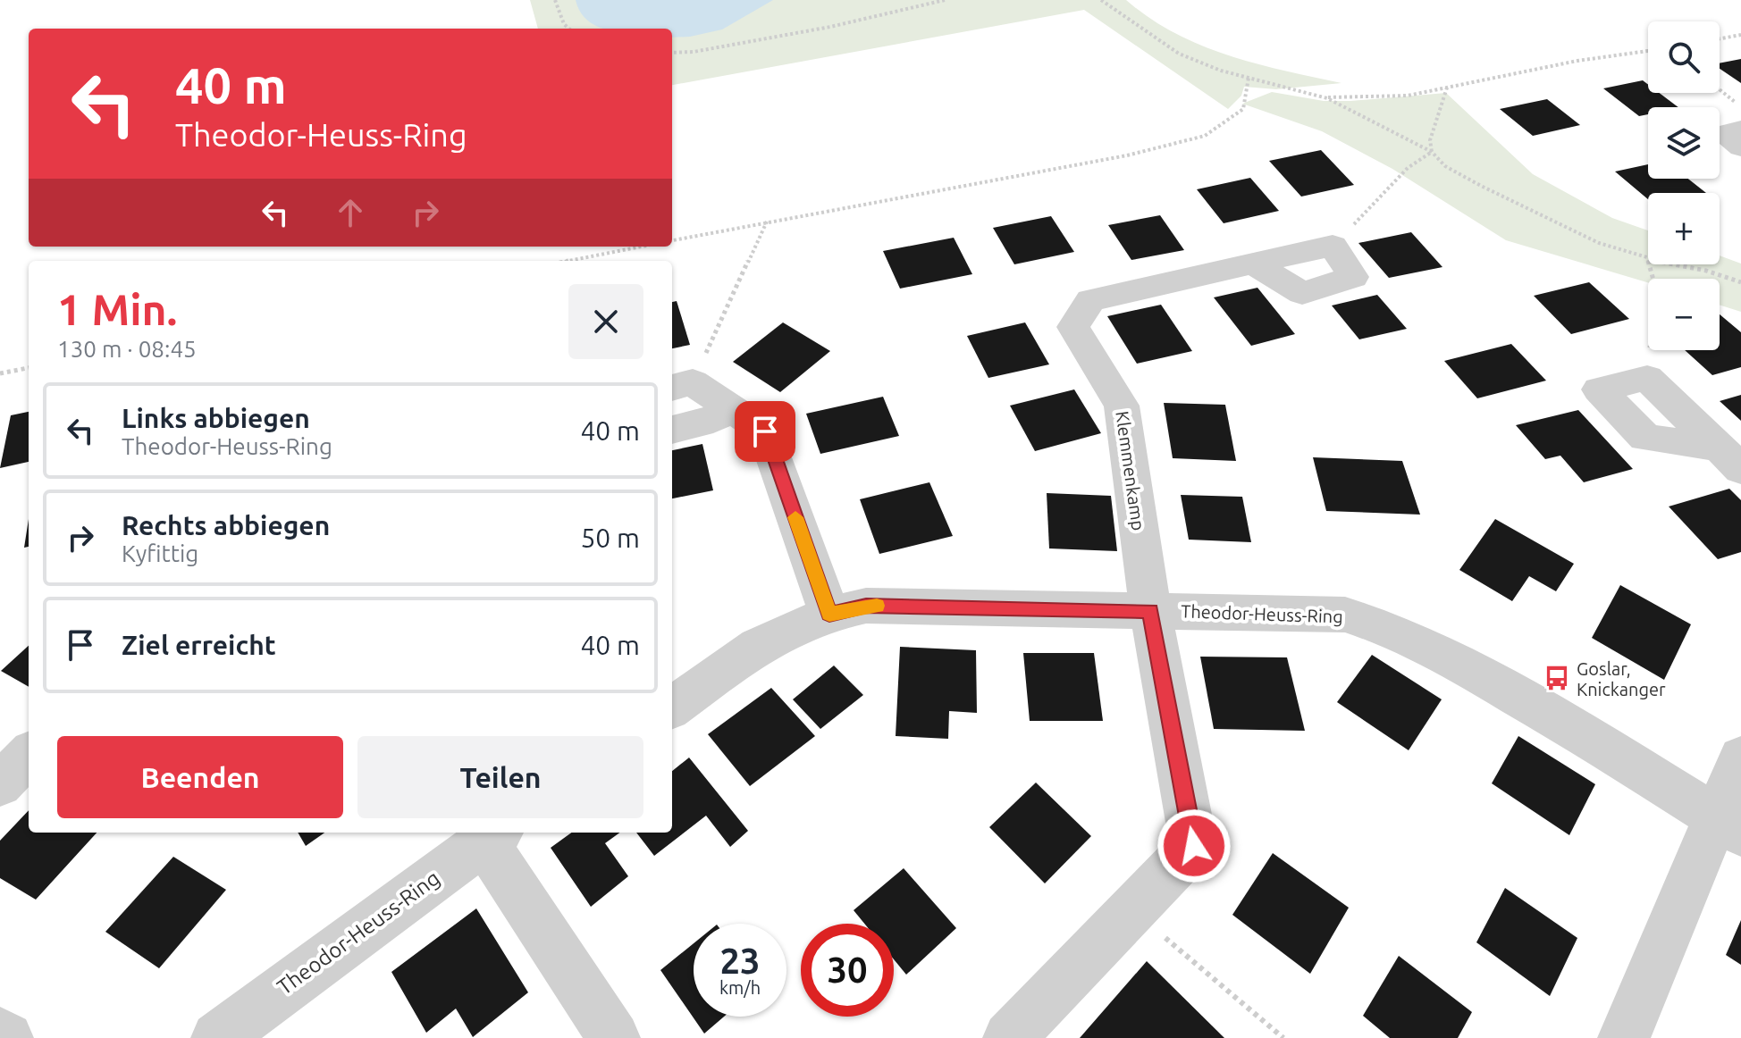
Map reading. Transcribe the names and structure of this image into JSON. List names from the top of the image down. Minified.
{"streets":{"street":["Klemmenkamp","Theodor-Heuss-Ring"]},"crossings":[["Klemmenkamp","Theodor-Heuss-Ring"]],"places":{"bus stop":["Goslar, Knickanger"]},"page":{"map_buttons":["+","−"],"turn":["40 m","Theodor-Heuss-Ring"],"heading":["1 Min.","130 m · 08:45"],"list":[{"name":"Links abbiegen","note":"Theodor-Heuss-Ring","value":"40 m"},{"name":"Rechts abbiegen","note":"Kyfittig","value":"50 m"},{"name":"Ziel erreicht","value":"40 m"}],"buttons":["Beenden","Teilen"],"speed":"23 km/h","limit":"30"}}
